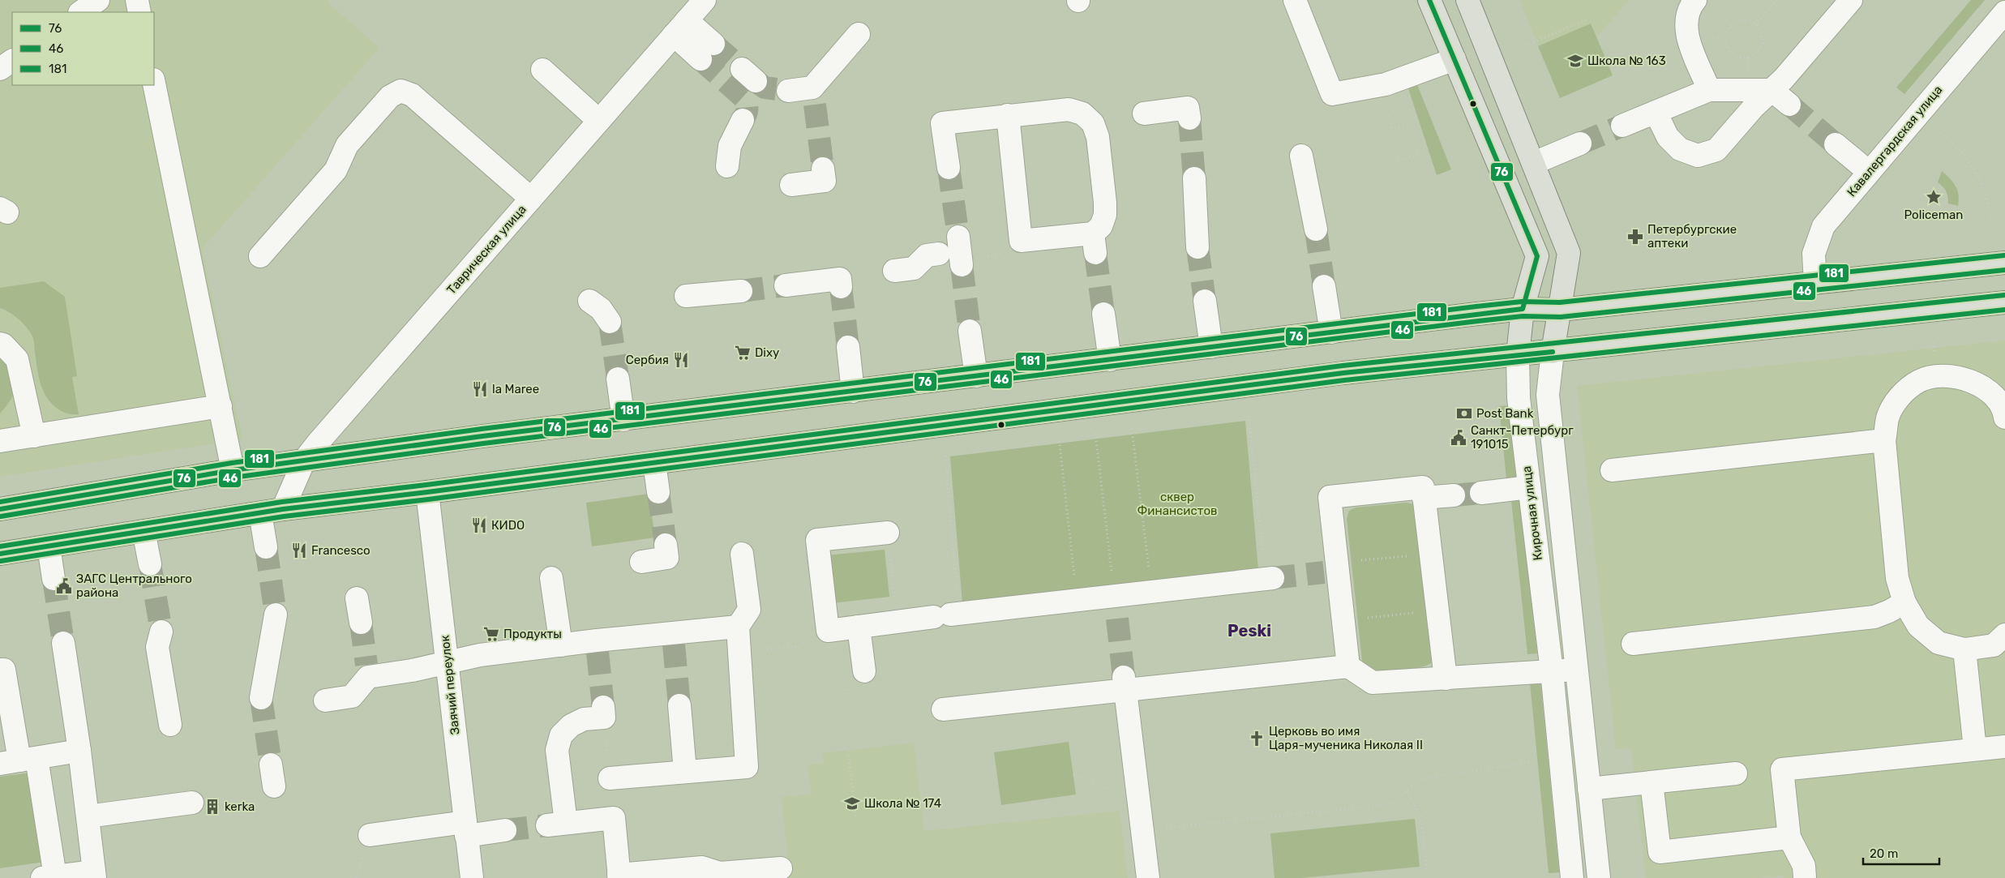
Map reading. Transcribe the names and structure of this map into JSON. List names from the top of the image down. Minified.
{"streets":{"main road":["Кирочная улица"],"street":["Кавалергардская улица","Таврическая улица","Заячий переулок"]},"districts":["Peski"],"parks":["сквер Финансистов"],"places":{"school or university":["Школа № 163","Школа № 174"],"place":["Policeman"],"pharmacy":["Петербургские аптеки"],"supermarket":["Dixy","Продукты"],"restaurant":["Сербия","la Maree","КИDO","Francesco"],"bank":["Post Bank"],"public building":["Санкт-Петербург 191015","ЗАГС Центрального района"],"church":["Церковь во имя Царя-мученика Николая II"],"building":["kerka"]},"lines":["transit line 76","transit line 181","transit line 46"],"legend":["76","46","181"],"scale_bar":"20 m"}
